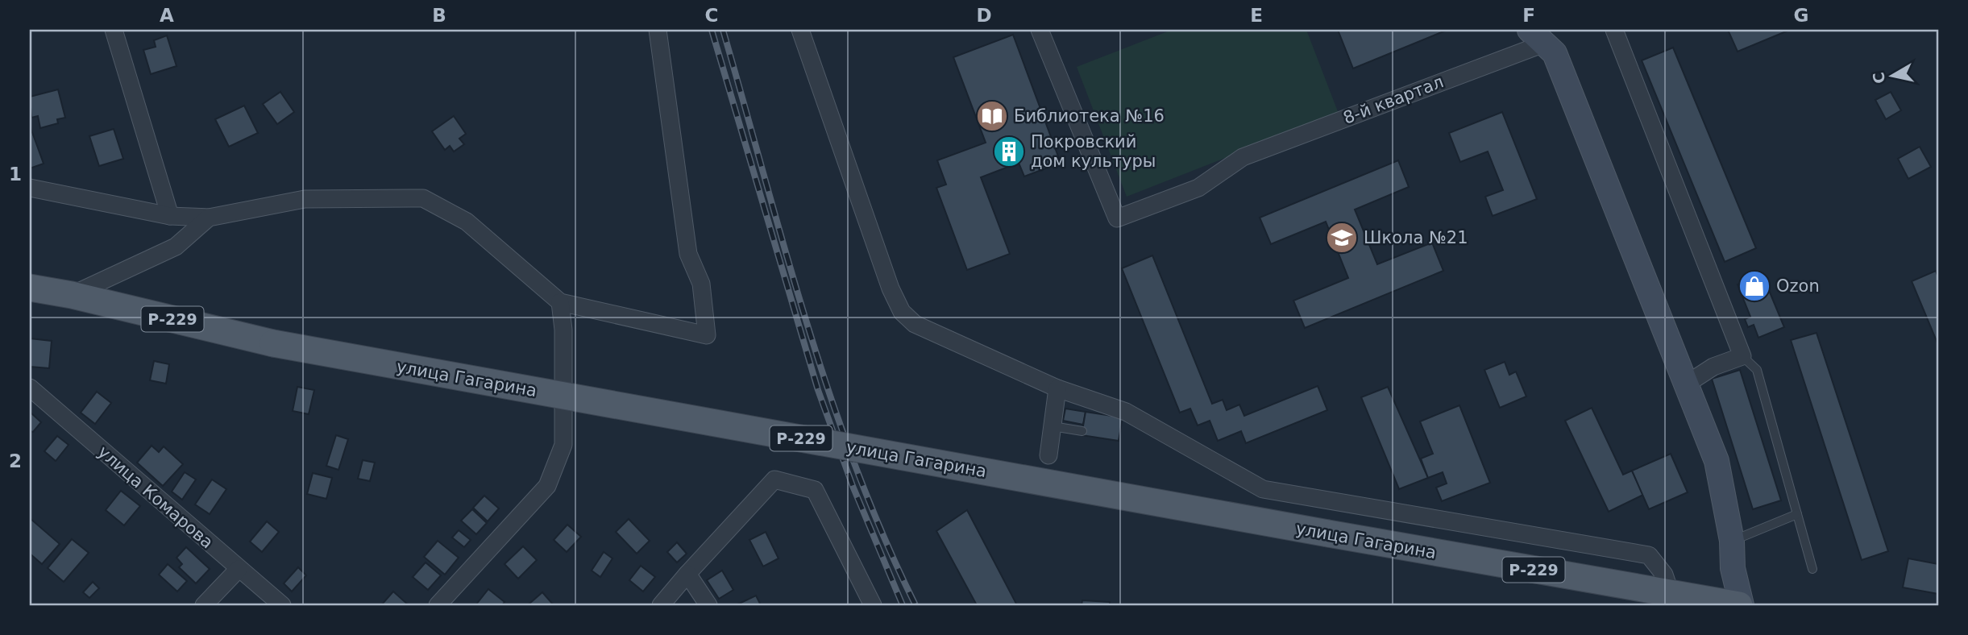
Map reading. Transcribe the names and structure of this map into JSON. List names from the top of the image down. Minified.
{"streets":{"main road":["Р-229","улица Гагарина"],"street":["8-й квартал","улица Комарова"]},"places":{"library":["Библиотека №16"],"building":["Покровский дом культуры"],"school or university":["Школа №21"],"shop":["Ozon"]},"north":"left","grid":{"columns":["A","B","C","D","E","F","G"],"rows":["1","2"]}}
